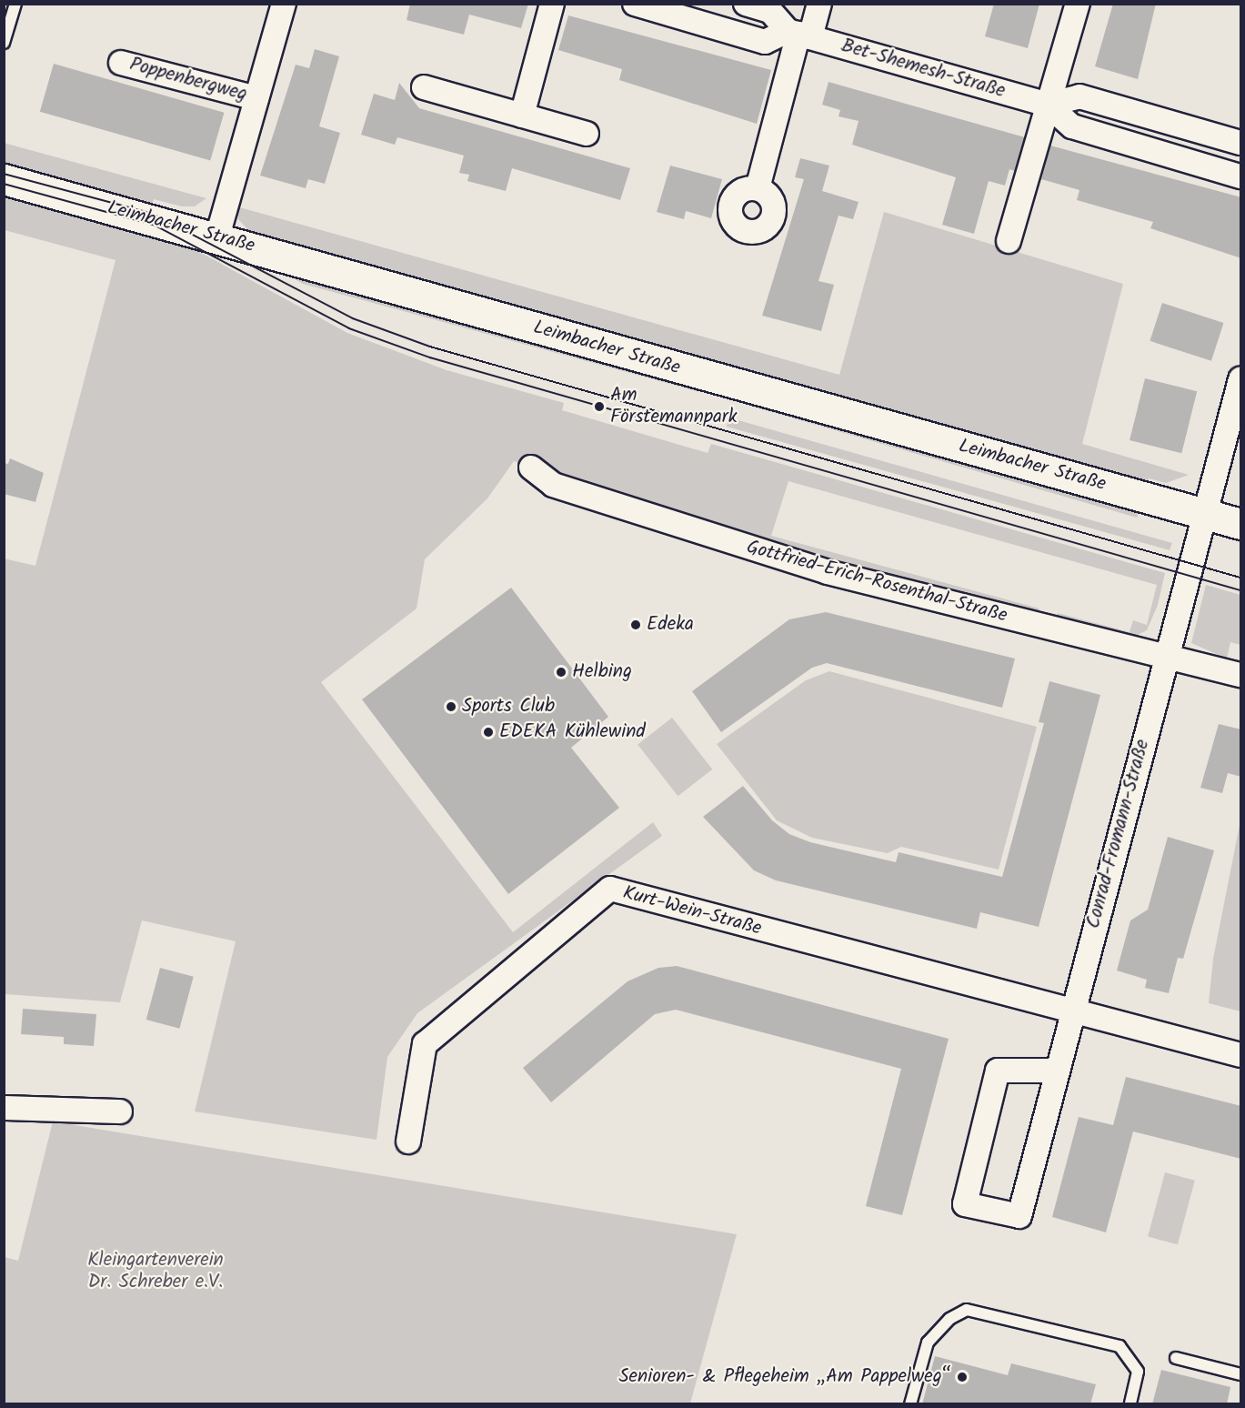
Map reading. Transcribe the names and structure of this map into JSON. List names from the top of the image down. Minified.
{"streets":{"street":["Bet-Shemesh-Straße","Poppenbergweg","Leimbacher Straße","Gottfried-Erich-Rosenthal-Straße","Conrad-Fromann-Straße","Kurt-Wein-Straße"]},"crossings":[["Poppenbergweg","Leimbacher Straße"],["Leimbacher Straße","Conrad-Fromann-Straße"],["Gottfried-Erich-Rosenthal-Straße","Conrad-Fromann-Straße"],["Conrad-Fromann-Straße","Kurt-Wein-Straße"]],"parks":["Kleingartenverein Dr. Schreber e.V."],"places":["Am Förstemannpark","Edeka","Helbing","Sports Club","EDEKA Kühlewind","Senioren- & Pflegeheim „Am Pappelweg“"]}
